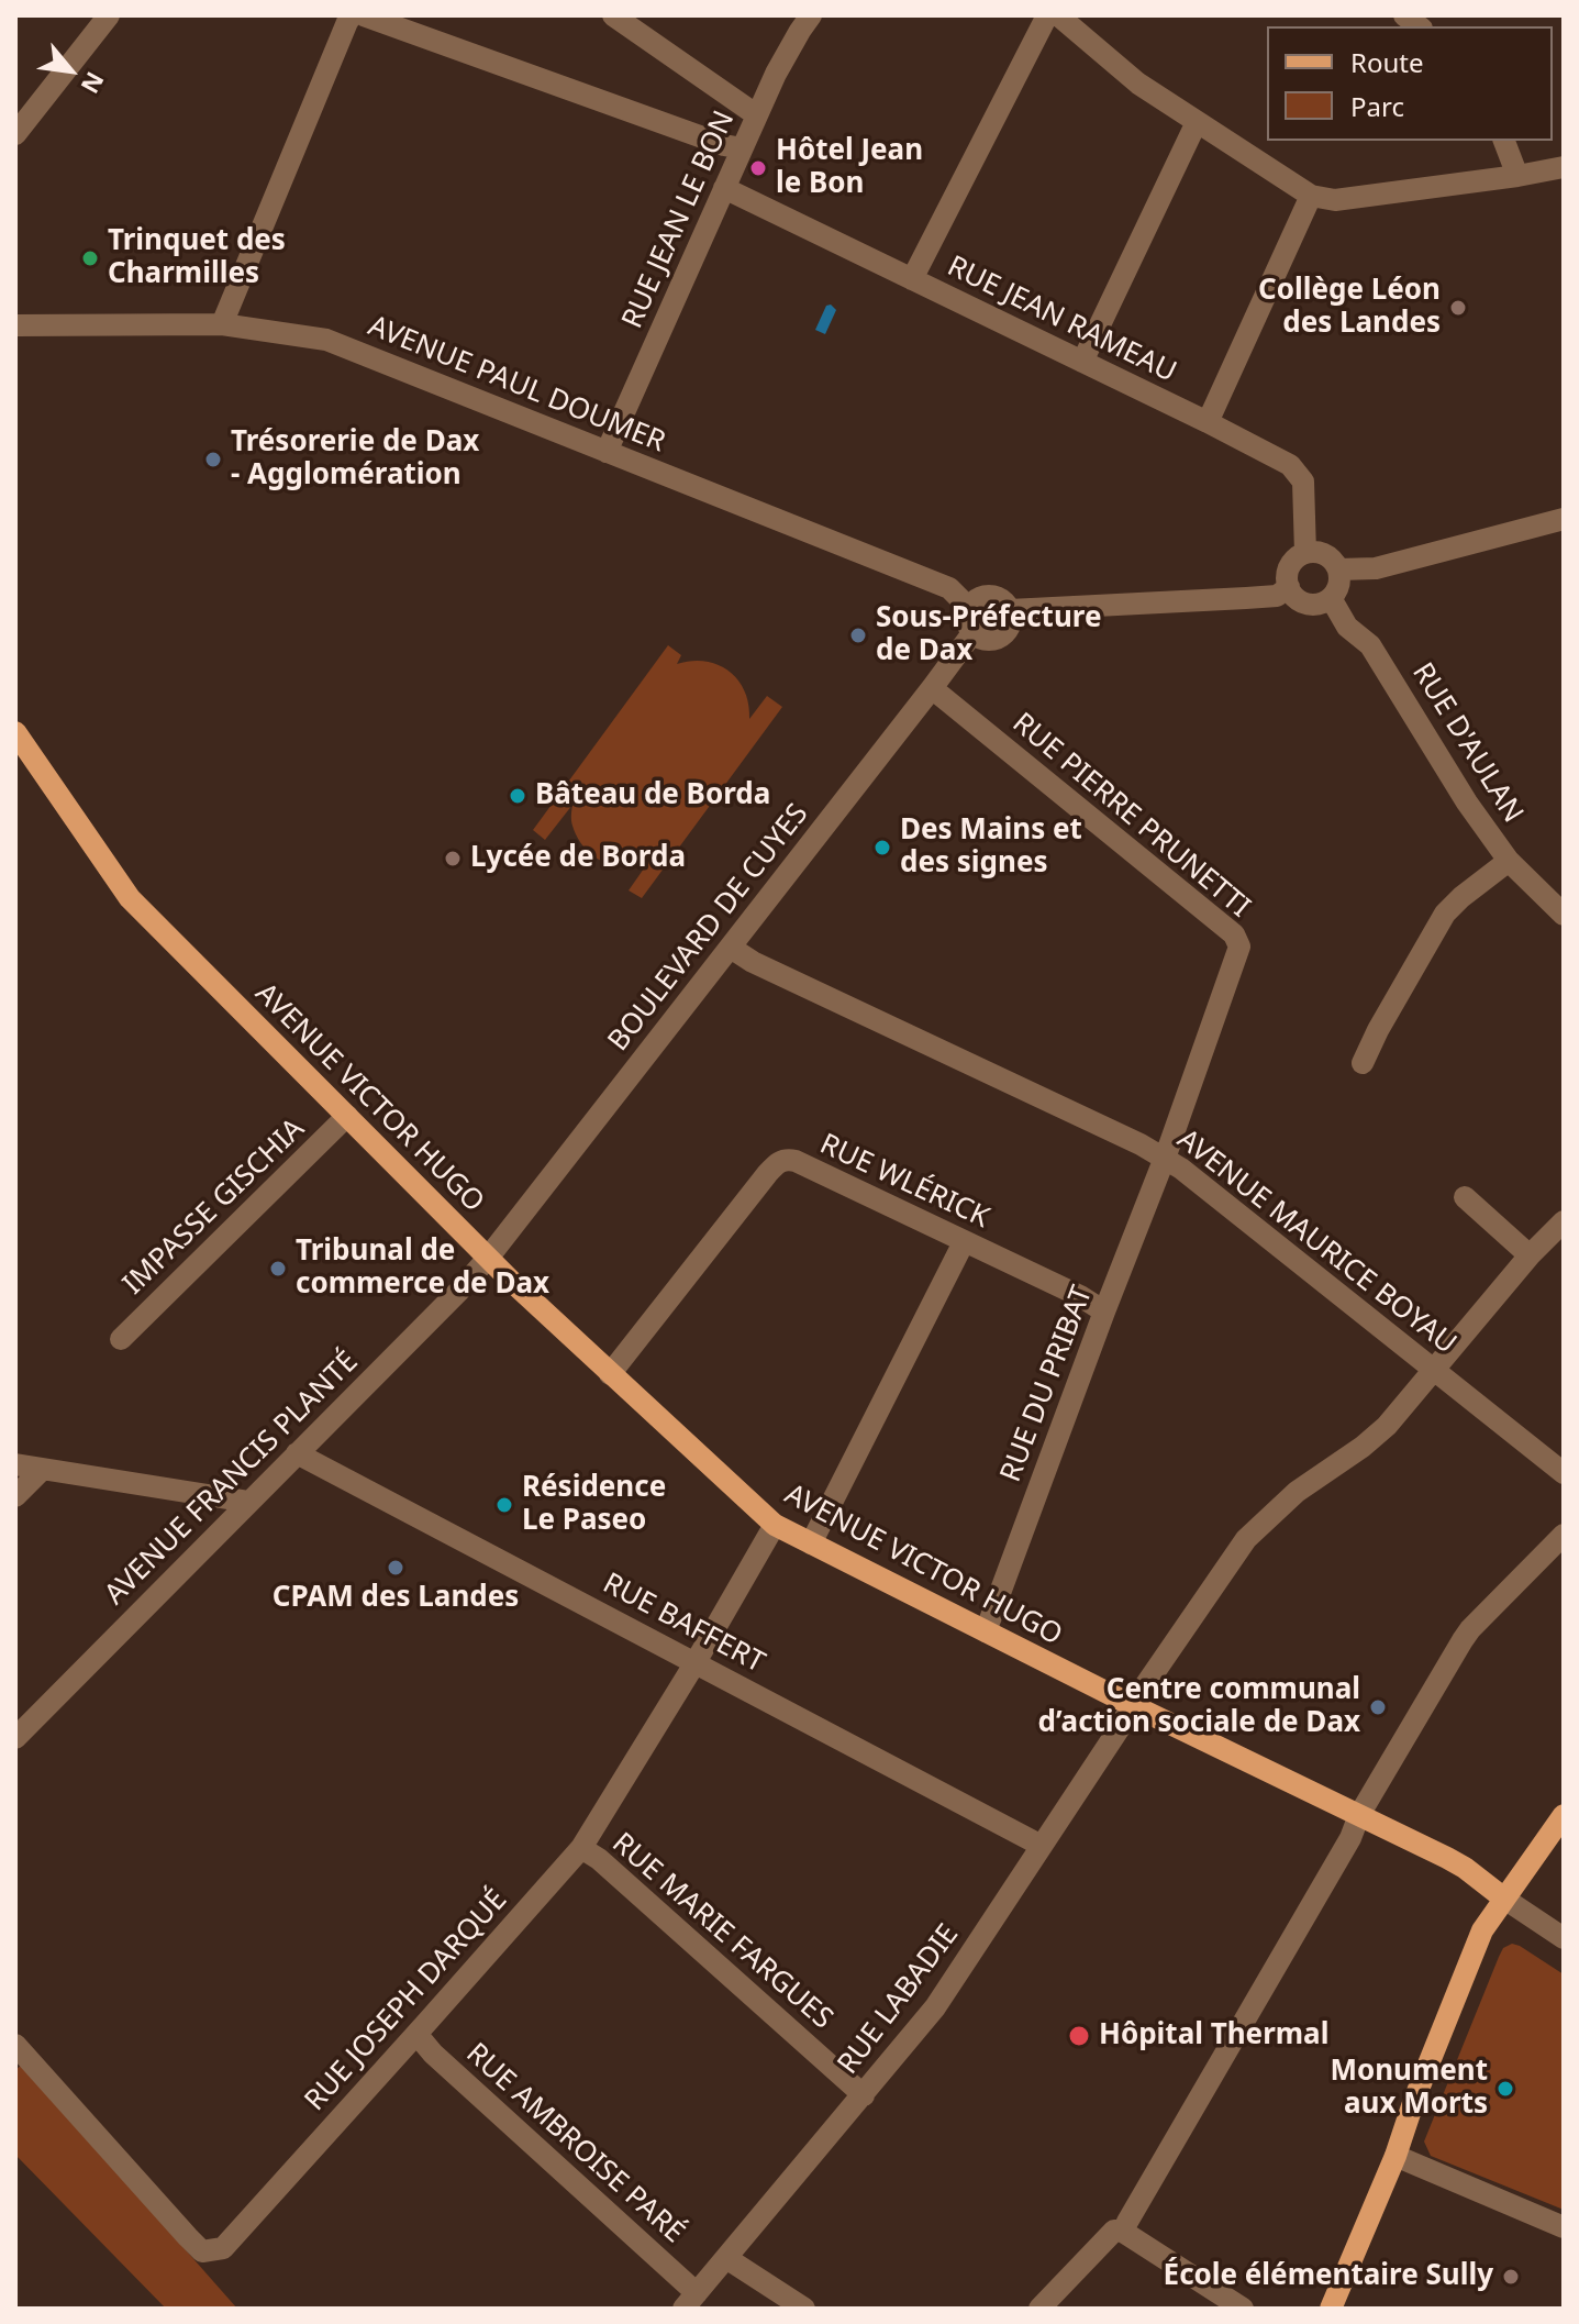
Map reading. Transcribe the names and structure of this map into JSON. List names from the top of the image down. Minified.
{"streets":{"main road":["AVENUE VICTOR HUGO"],"street":["RUE JEAN LE BON","RUE JEAN RAMEAU","AVENUE PAUL DOUMER","RUE D'AULAN","RUE PIERRE PRUNETTI","BOULEVARD DE CUYES","RUE WLÉRICK","IMPASSE GISCHIA","AVENUE MAURICE BOYAU","RUE DU PRIBAT","AVENUE FRANCIS PLANTÉ","RUE BAFFERT","RUE MARIE FARGUES","RUE LABADIE","RUE JOSEPH DARQUÉ","RUE AMBROISE PARÉ"]},"crossings":[["RUE JEAN LE BON","RUE JEAN RAMEAU"],["RUE JEAN LE BON","AVENUE PAUL DOUMER"],["RUE JEAN RAMEAU","RUE D'AULAN"],["AVENUE PAUL DOUMER","BOULEVARD DE CUYES"],["RUE PIERRE PRUNETTI","BOULEVARD DE CUYES"],["RUE PIERRE PRUNETTI","AVENUE MAURICE BOYAU"],["RUE PIERRE PRUNETTI","RUE DU PRIBAT"],["BOULEVARD DE CUYES","AVENUE VICTOR HUGO"],["BOULEVARD DE CUYES","AVENUE MAURICE BOYAU"],["BOULEVARD DE CUYES","AVENUE FRANCIS PLANTÉ"],["AVENUE VICTOR HUGO","RUE WLÉRICK"],["AVENUE VICTOR HUGO","IMPASSE GISCHIA"],["AVENUE VICTOR HUGO","RUE DU PRIBAT"],["AVENUE VICTOR HUGO","AVENUE FRANCIS PLANTÉ"],["AVENUE VICTOR HUGO","RUE LABADIE"],["AVENUE VICTOR HUGO","RUE JOSEPH DARQUÉ"],["RUE WLÉRICK","RUE DU PRIBAT"],["AVENUE MAURICE BOYAU","RUE DU PRIBAT"],["AVENUE MAURICE BOYAU","RUE LABADIE"],["AVENUE FRANCIS PLANTÉ","RUE BAFFERT"],["RUE BAFFERT","RUE LABADIE"],["RUE BAFFERT","RUE JOSEPH DARQUÉ"],["RUE MARIE FARGUES","RUE LABADIE"],["RUE MARIE FARGUES","RUE JOSEPH DARQUÉ"],["RUE LABADIE","RUE AMBROISE PARÉ"],["RUE JOSEPH DARQUÉ","RUE AMBROISE PARÉ"]],"places":["Hôtel Jean le Bon","Trinquet des Charmilles","Collège Léon des Landes","Trésorerie de Dax - Agglomération","Sous-Préfecture de Dax","Bâteau de Borda","Des Mains et des signes","Lycée de Borda","Tribunal de commerce de Dax","Résidence Le Paseo","CPAM des Landes","Centre communal d’action sociale de Dax","Hôpital Thermal","Monument aux Morts","École élémentaire Sully"],"legend":["Route","Parc"],"north":"bottom right"}
